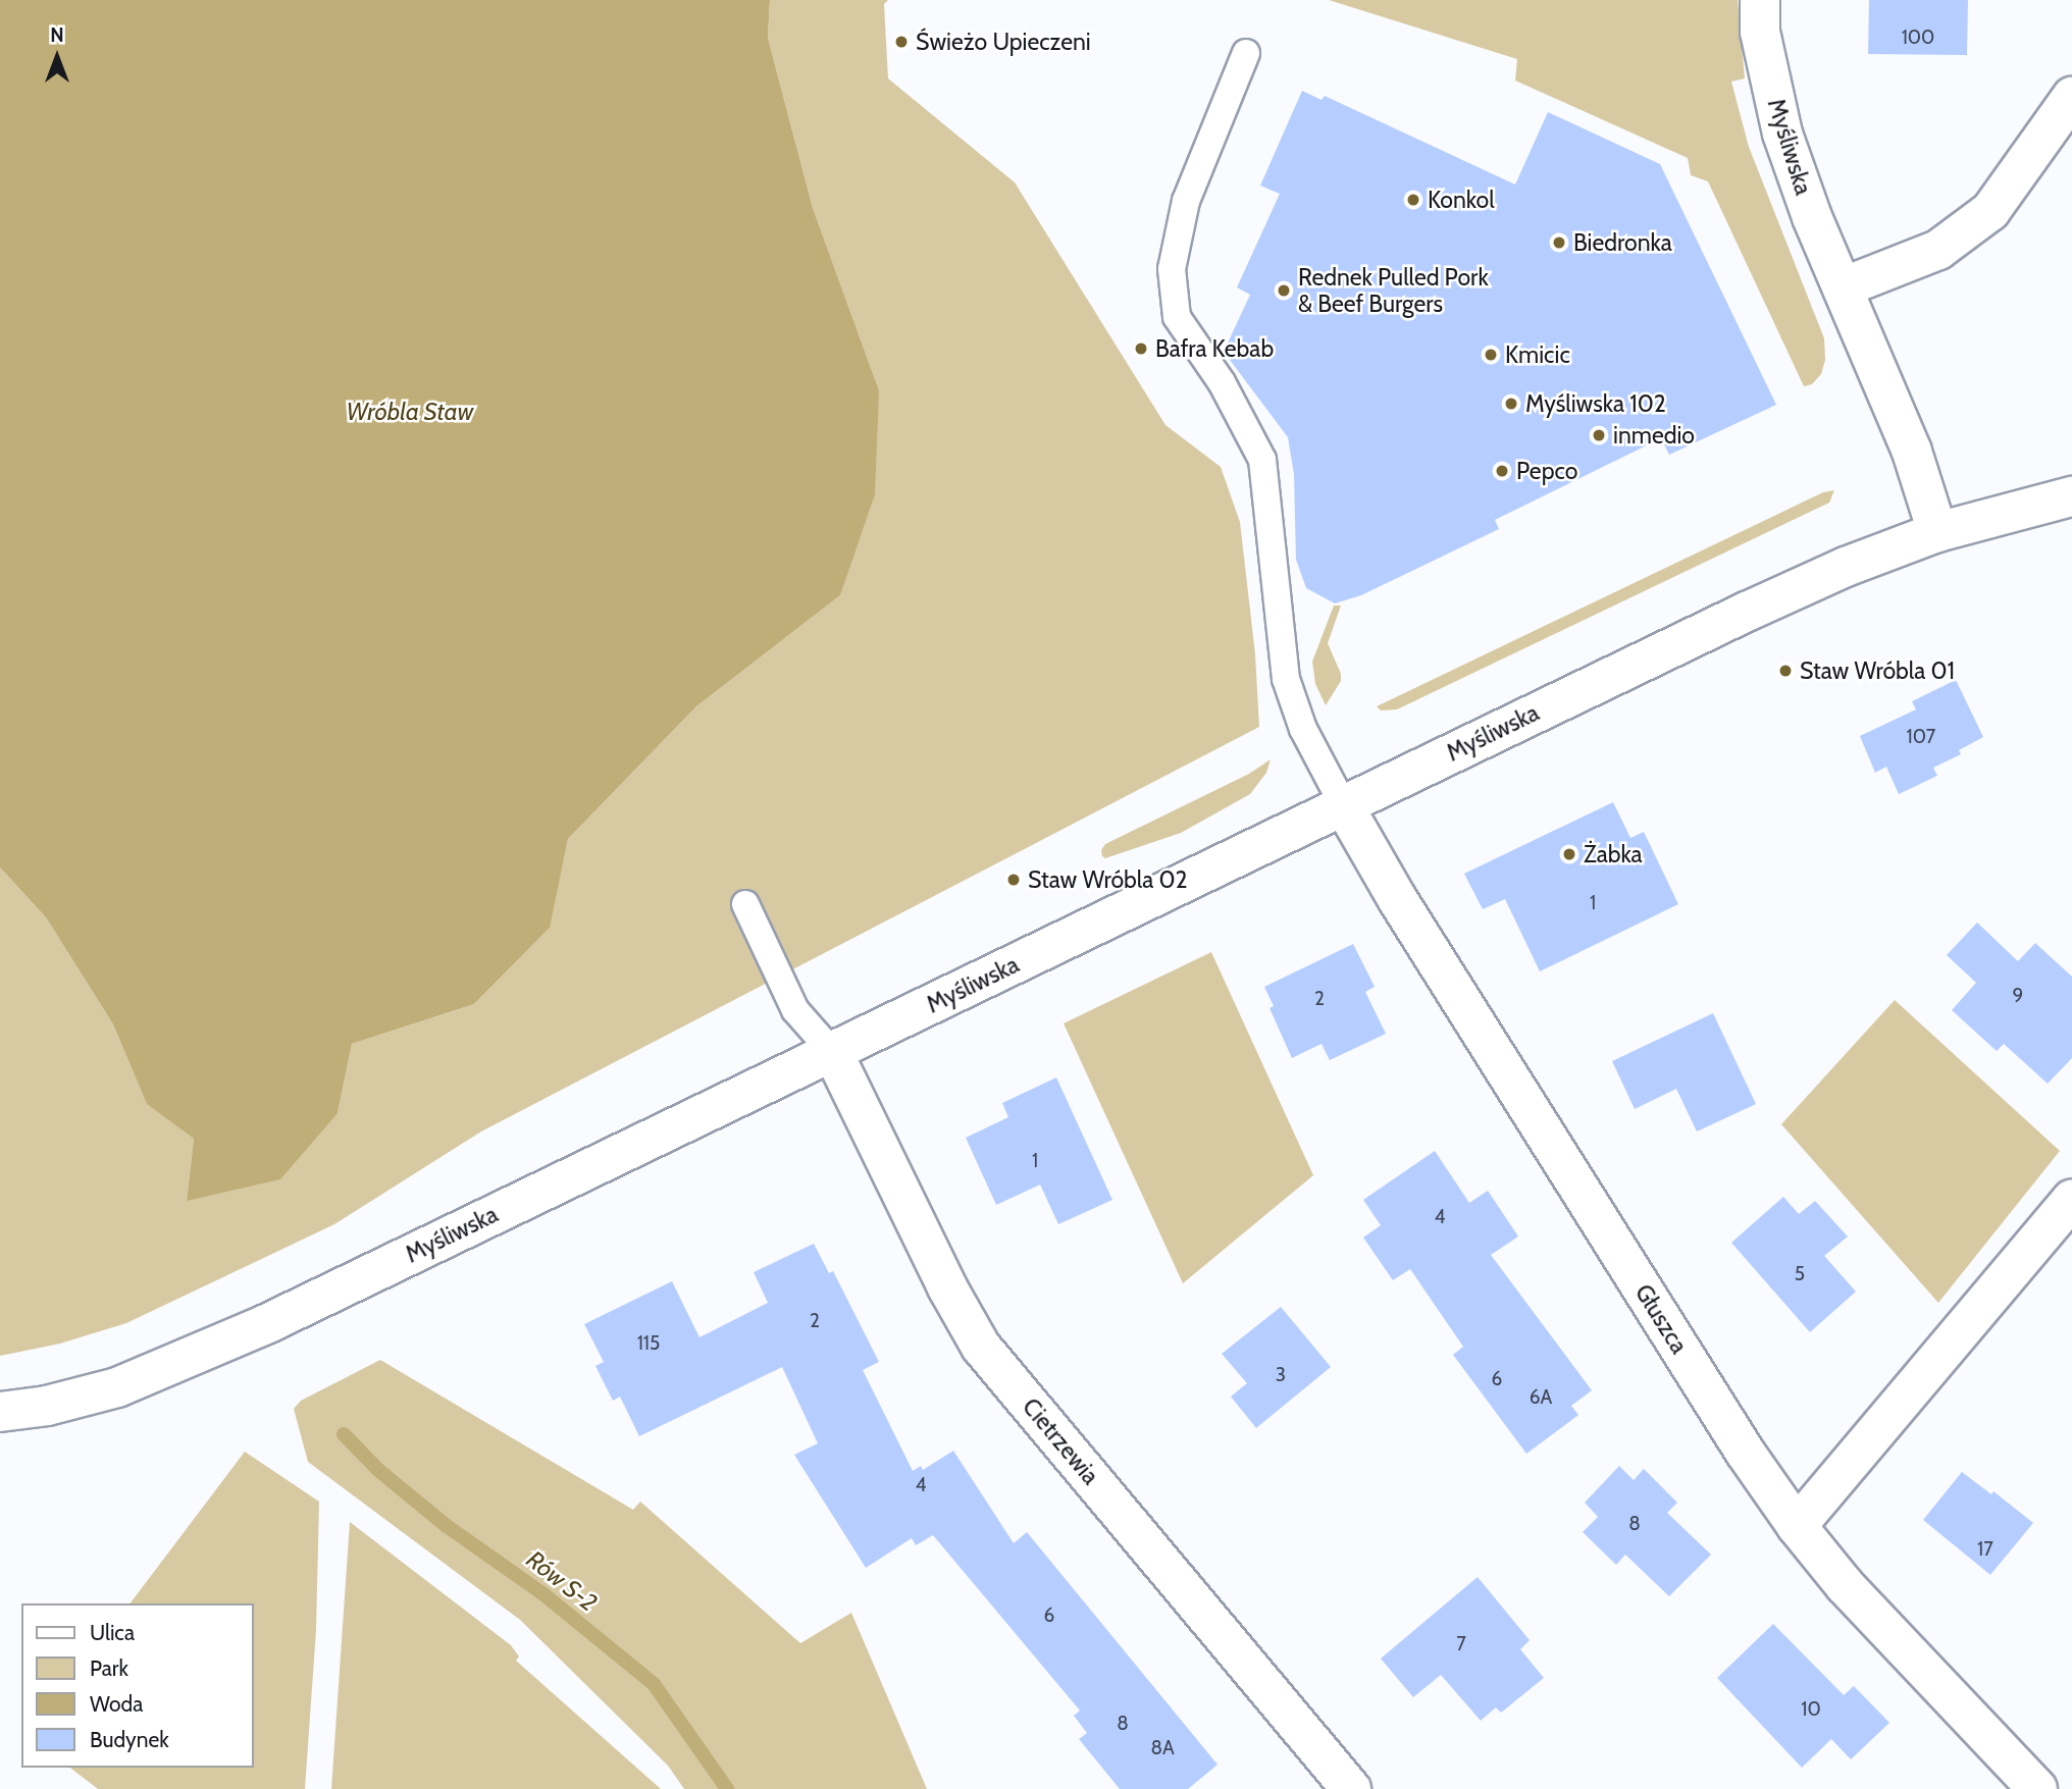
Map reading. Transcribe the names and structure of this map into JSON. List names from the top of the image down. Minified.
{"streets":{"street":["Myśliwska","Głuszca","Cietrzewia"]},"crossings":[["Myśliwska","Głuszca"],["Myśliwska","Cietrzewia"]],"water":["Wróbla Staw","Rów S-2"],"places":["Świeżo Upieczeni","Konkol","Biedronka","Rednek Pulled Pork & Beef Burgers","Bafra Kebab","Kmicic","Myśliwska 102","inmedio","Pepco","Staw Wróbla 01","Żabka","Staw Wróbla 02"],"house_numbers":["100","107","1","9","2","1","4","5","2","115","3","6","6A","4","8","17","6","7","10","8","8A"],"legend":["Ulica","Park","Woda","Budynek"],"north":"top"}
